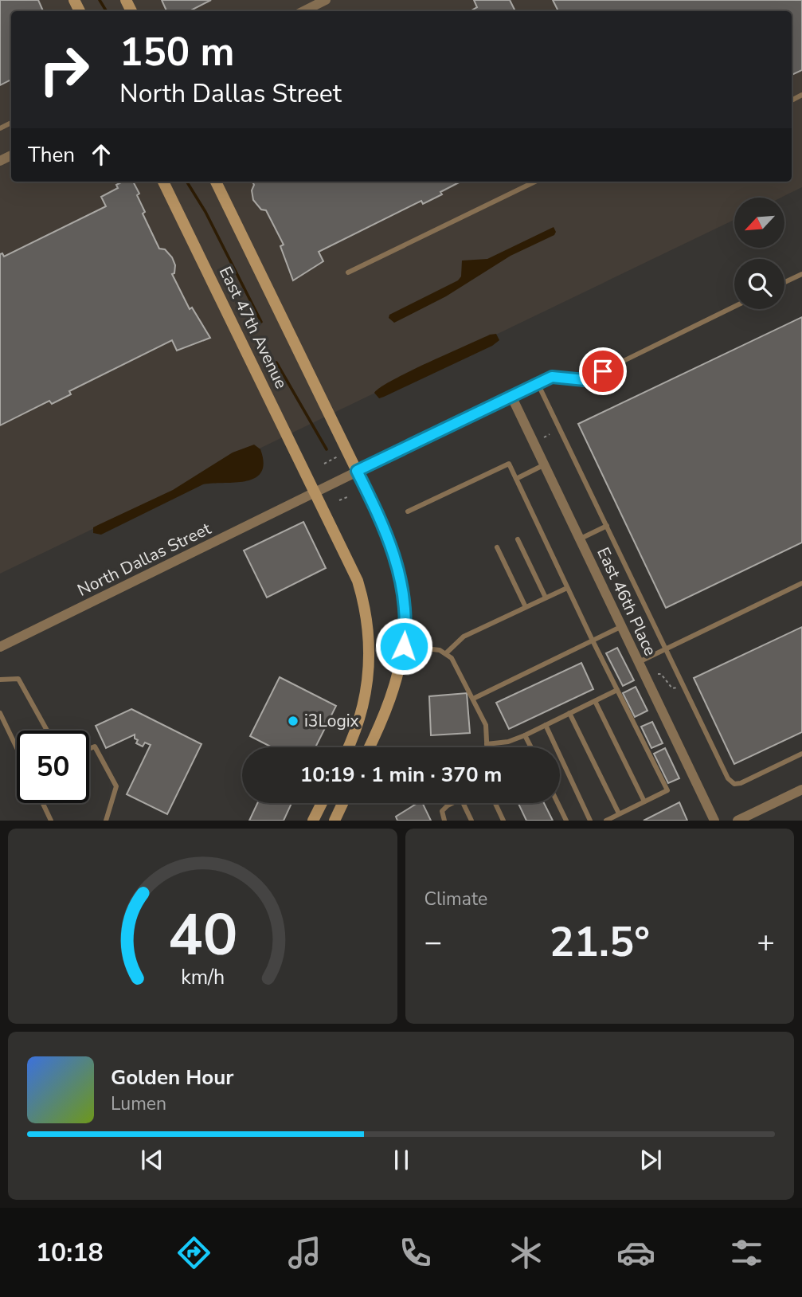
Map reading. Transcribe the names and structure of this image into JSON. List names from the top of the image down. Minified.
{"streets":{"main road":["East 47th Avenue"],"street":["North Dallas Street","East 46th Place"]},"crossings":[["East 47th Avenue","North Dallas Street"]],"places":["i3Logix"],"north":"bottom left","page":{"turn":["150 m","North Dallas Street"],"then":"Then","limit":"50","trip":"10:19 · 1 min · 370 m","tile":"Climate","heat":["−","21.5°","+"],"song":["Golden Hour","Lumen"],"tabs":"10:18","gauge":["40","km/h"]}}
